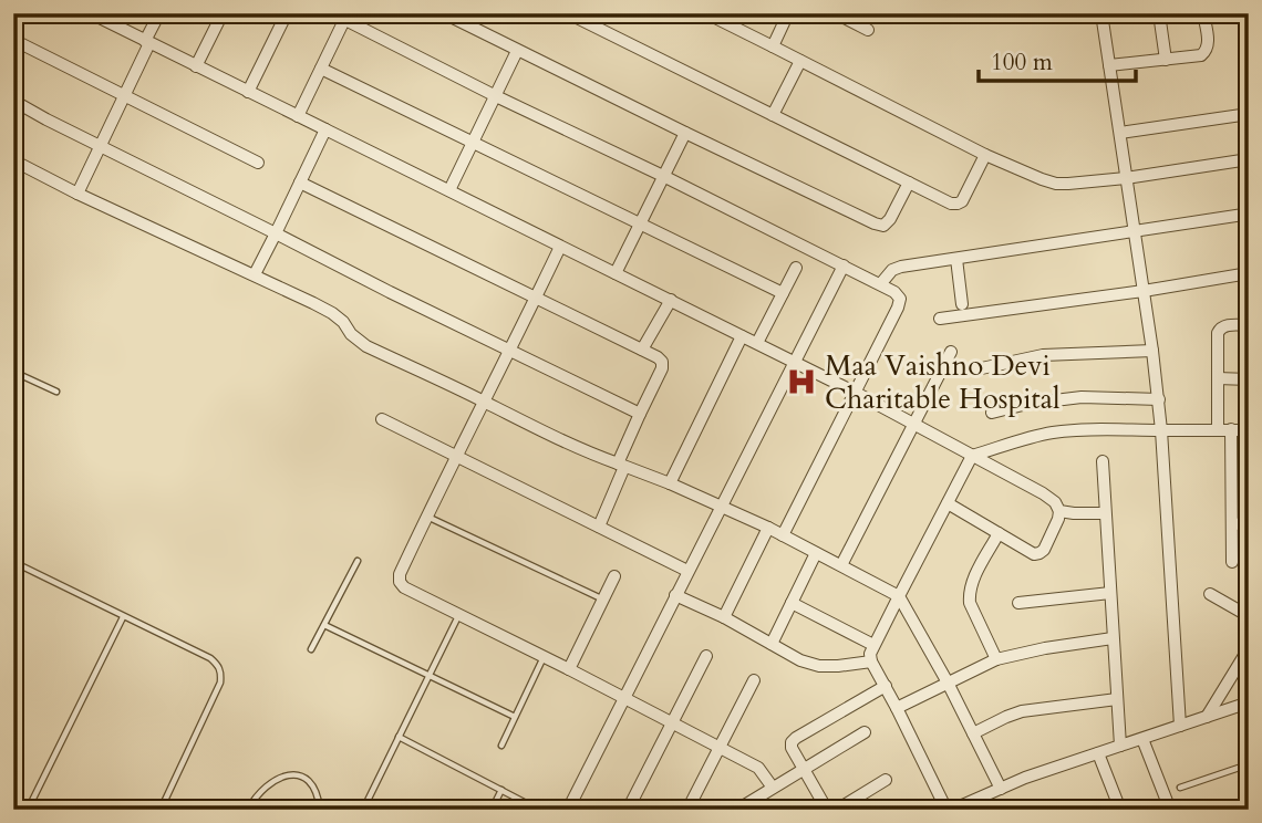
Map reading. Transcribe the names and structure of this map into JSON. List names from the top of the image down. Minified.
{"places":{"hospital":["Maa Vaishno Devi Charitable Hospital"]},"scale_bar":"100 m"}
